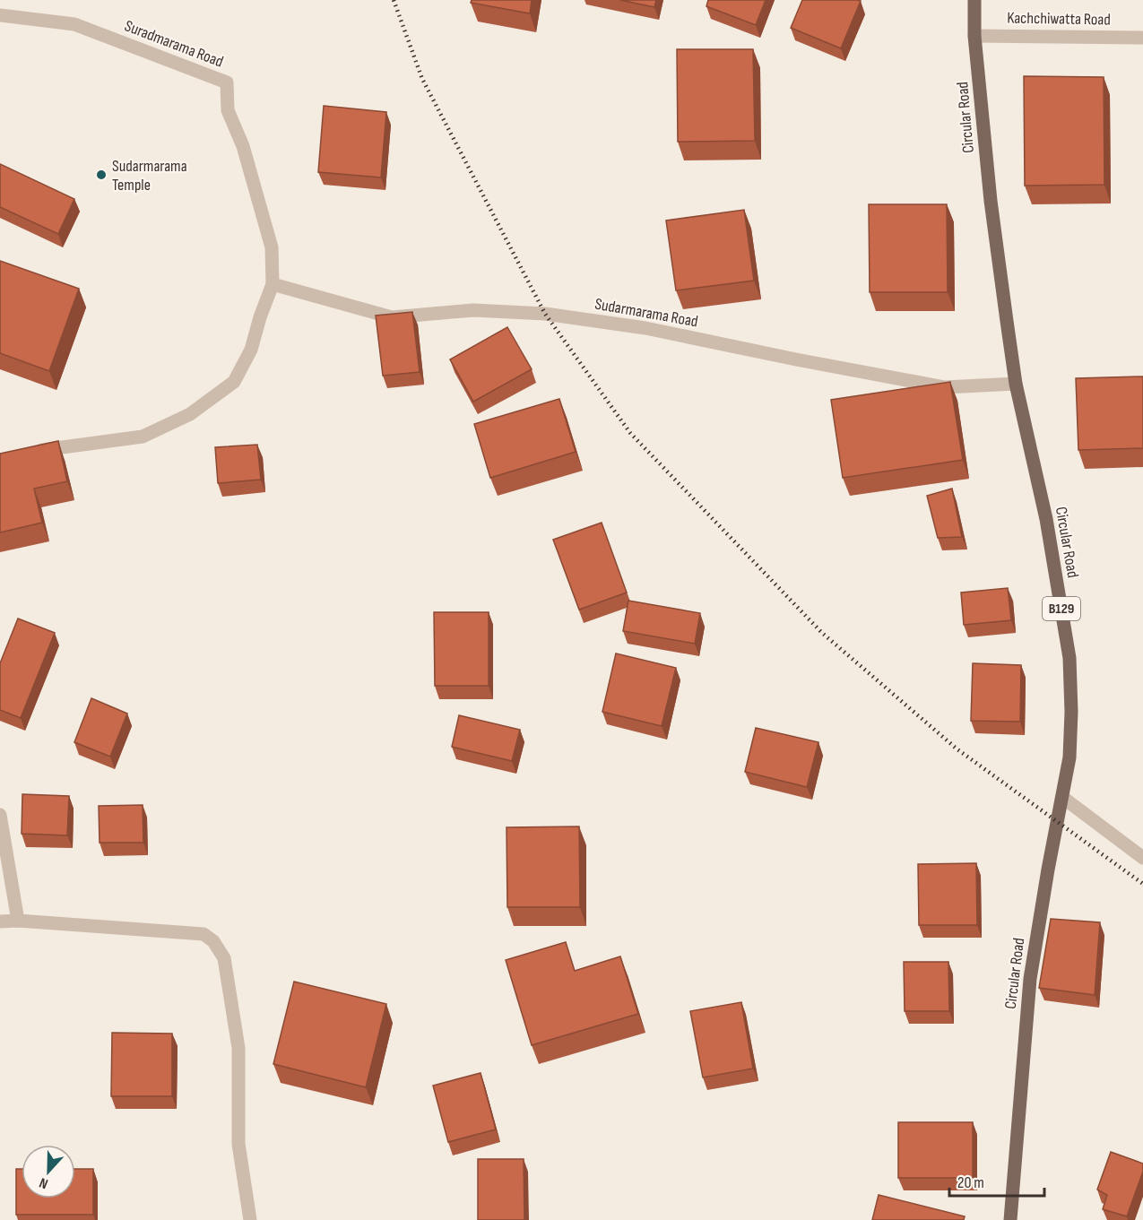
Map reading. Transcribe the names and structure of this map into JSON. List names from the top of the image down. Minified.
{"streets":{"main road":["Circular Road","B129"],"street":["Kachchiwatta Road","Suradmarama Road","Sudarmarama Road"]},"crossings":[["Kachchiwatta Road","Circular Road"],["Suradmarama Road","Sudarmarama Road"],["Circular Road","Sudarmarama Road"]],"places":["Sudarmarama Temple"],"scale_bar":"20 m","north":"bottom"}
